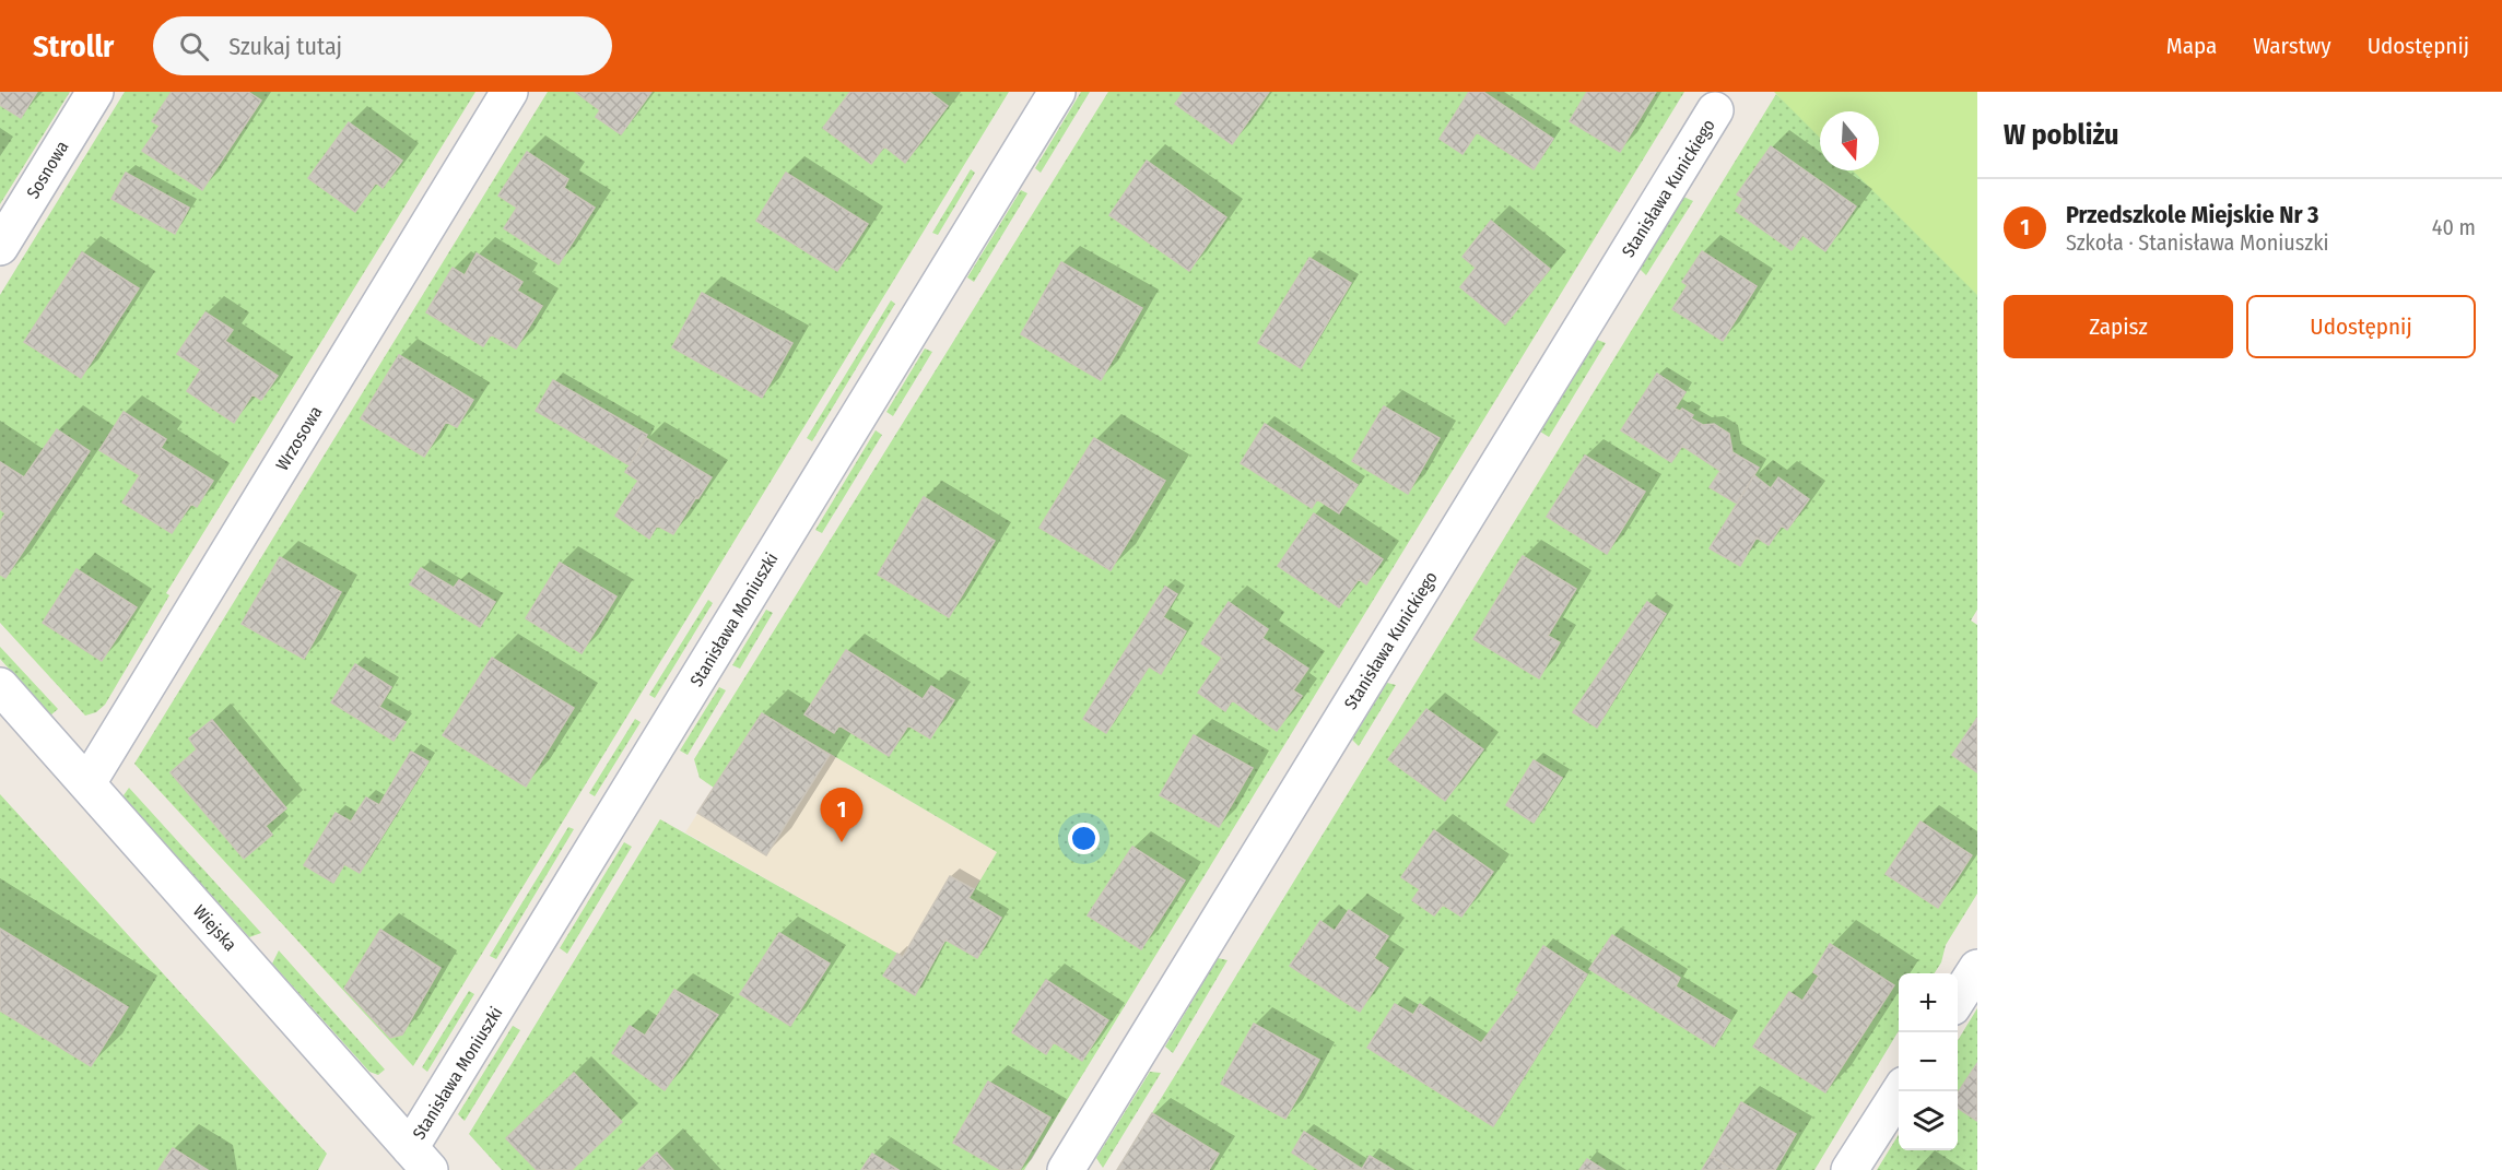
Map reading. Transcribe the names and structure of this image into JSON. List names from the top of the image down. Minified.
{"streets":{"street":["Sosnowa","Stanisława Kunickiego","Wrzosowa","Stanisława Moniuszki","Wiejska"]},"crossings":[["Wrzosowa","Wiejska"],["Stanisława Moniuszki","Wiejska"]],"north":"bottom","page":{"header":"Strollr","search":"Szukaj tutaj","nav":["Mapa","Warstwy","Udostępnij"],"heading":"W pobliżu","list":[{"mark":"1","name":"Przedszkole Miejskie Nr 3","note":"Szkoła · Stanisława Moniuszki","value":"40 m"}],"buttons":["Zapisz","Udostępnij"],"pins":"1","map_buttons":["+","−"]}}
